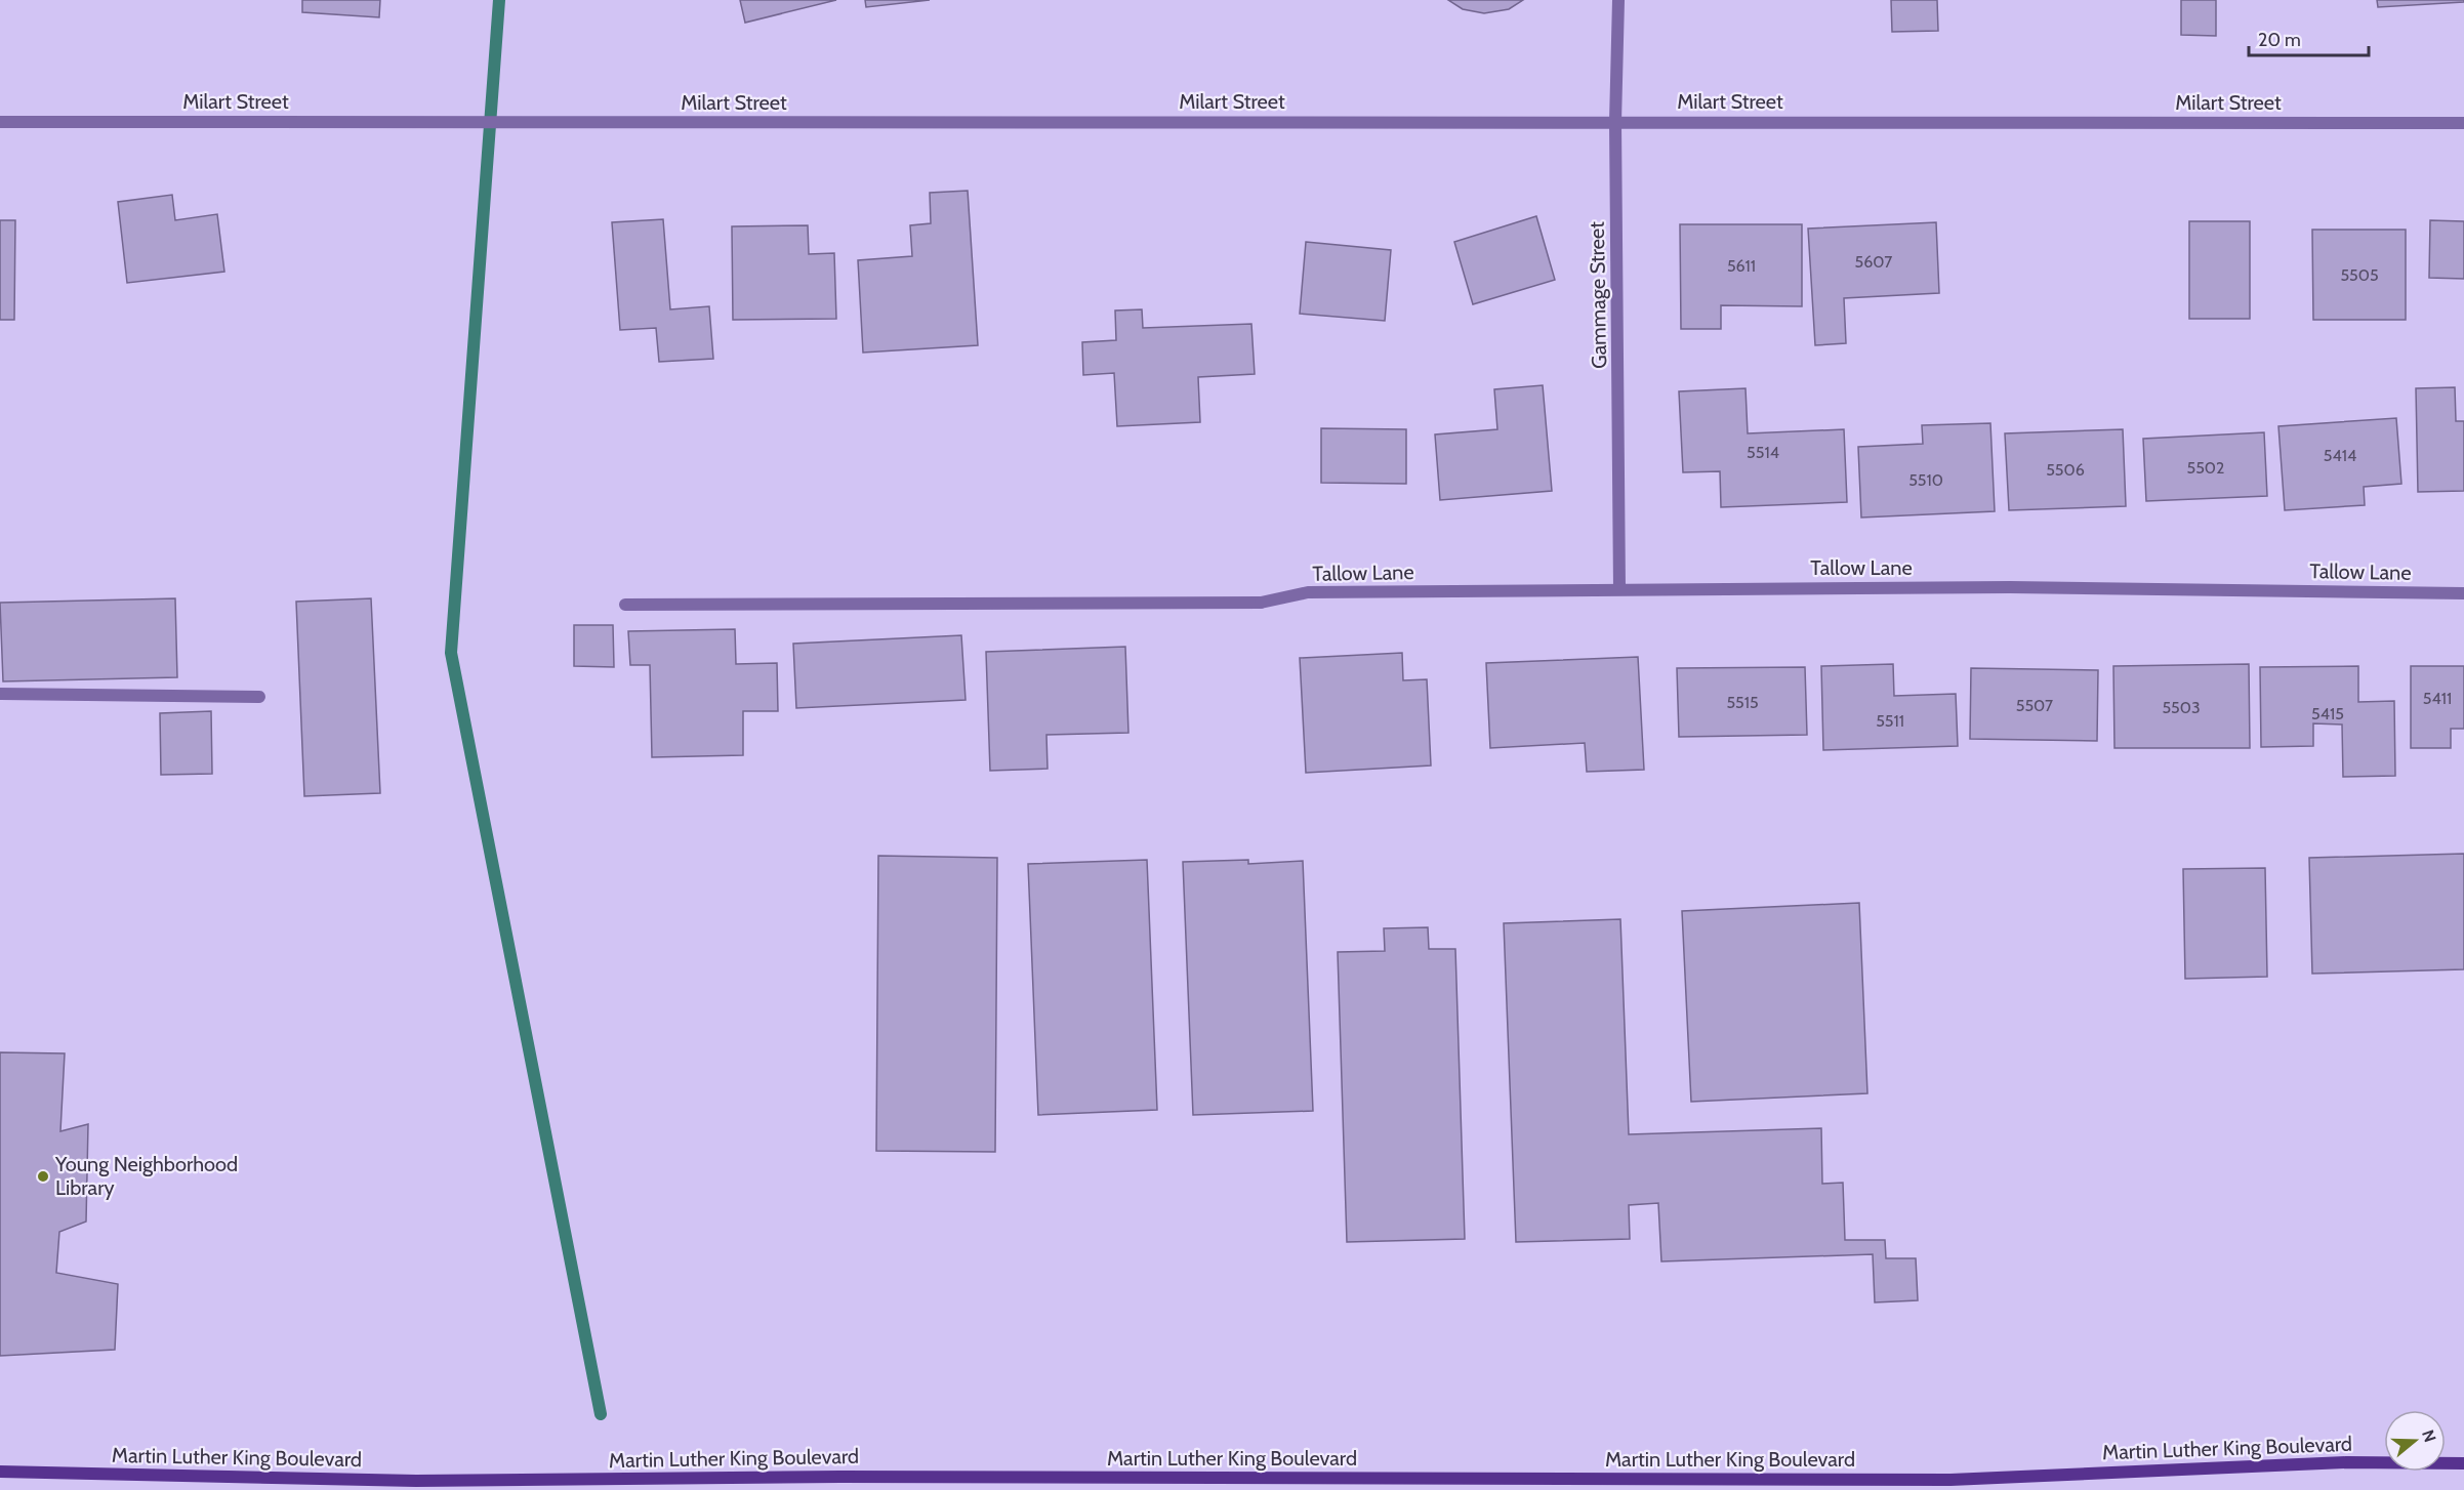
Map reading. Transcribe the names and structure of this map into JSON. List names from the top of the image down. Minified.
{"streets":{"main road":["Martin Luther King Boulevard"],"street":["Milart Street","Gammage Street","Tallow Lane"]},"crossings":[["Milart Street","Gammage Street"],["Gammage Street","Tallow Lane"]],"places":["Young Neighborhood Library"],"house_numbers":["5607","5611","5505","5514","5414","5502","5506","5510","5411","5515","5507","5503","5415","5511"],"scale_bar":"20 m","north":"right"}
